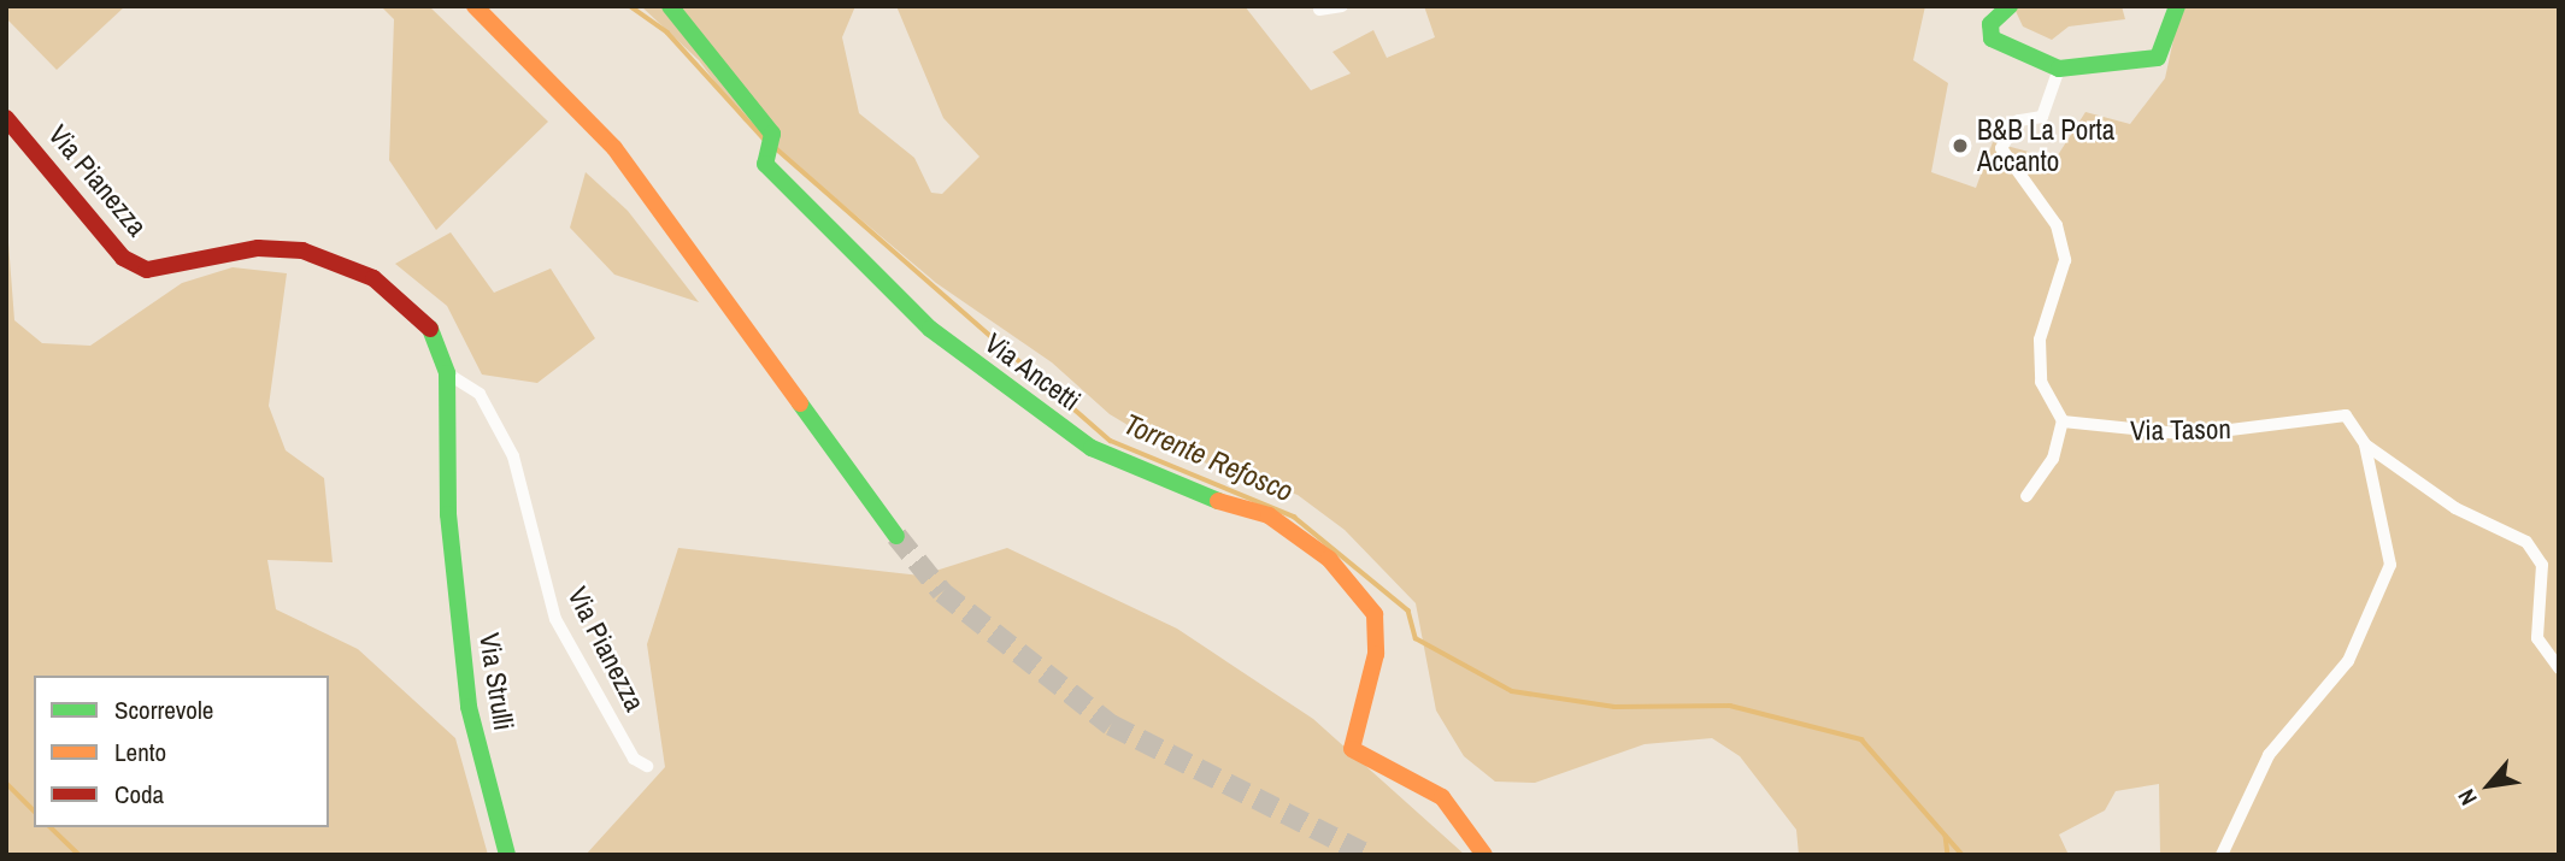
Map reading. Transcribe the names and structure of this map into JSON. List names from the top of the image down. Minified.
{"streets":{"main road":["Via Pianezza","Via Ancetti","Via Strulli"],"street":["Via Tason"]},"crossings":[["Via Pianezza","Via Strulli"]],"water":["Torrente Refosco"],"places":["B&B La Porta Accanto"],"legend":["Scorrevole","Lento","Coda"],"north":"bottom left"}
